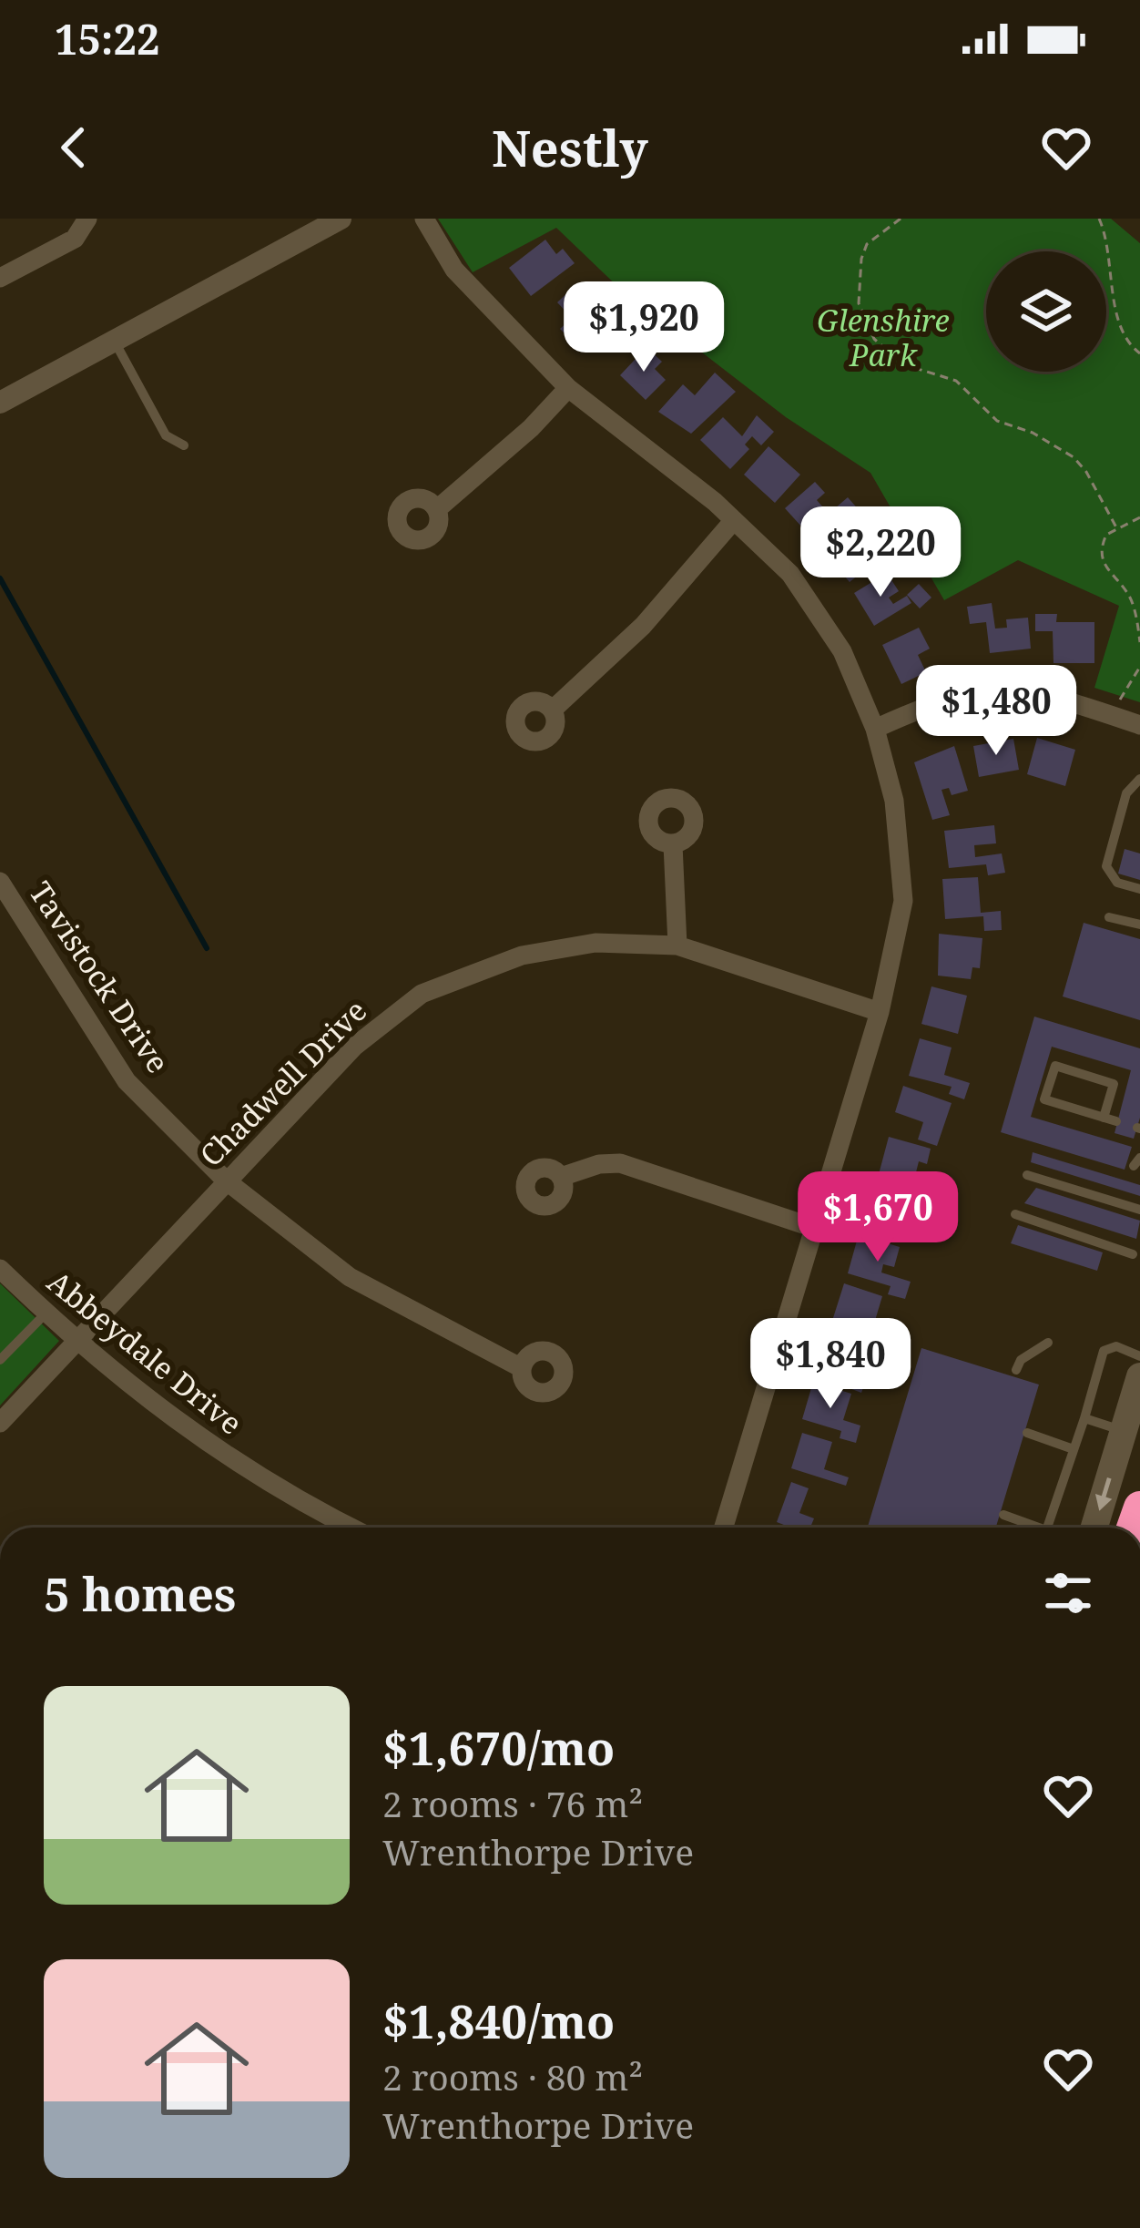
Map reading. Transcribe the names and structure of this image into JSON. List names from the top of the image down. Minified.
{"streets":{"street":["Tavistock Drive","Chadwell Drive","Abbeydale Drive"]},"crossings":[["Tavistock Drive","Chadwell Drive"],["Chadwell Drive","Abbeydale Drive"]],"parks":["Glenshire Park"],"page":{"status":"15:22","header":"Nestly","price":["$1,920","$2,220","$1,480","$1,670","$1,840"],"heading":"5 homes","list":[{"name":"$1,670/mo","note":"2 rooms · 76 m² · Wrenthorpe Drive"},{"name":"$1,840/mo","note":"2 rooms · 80 m² · Wrenthorpe Drive"}]}}
